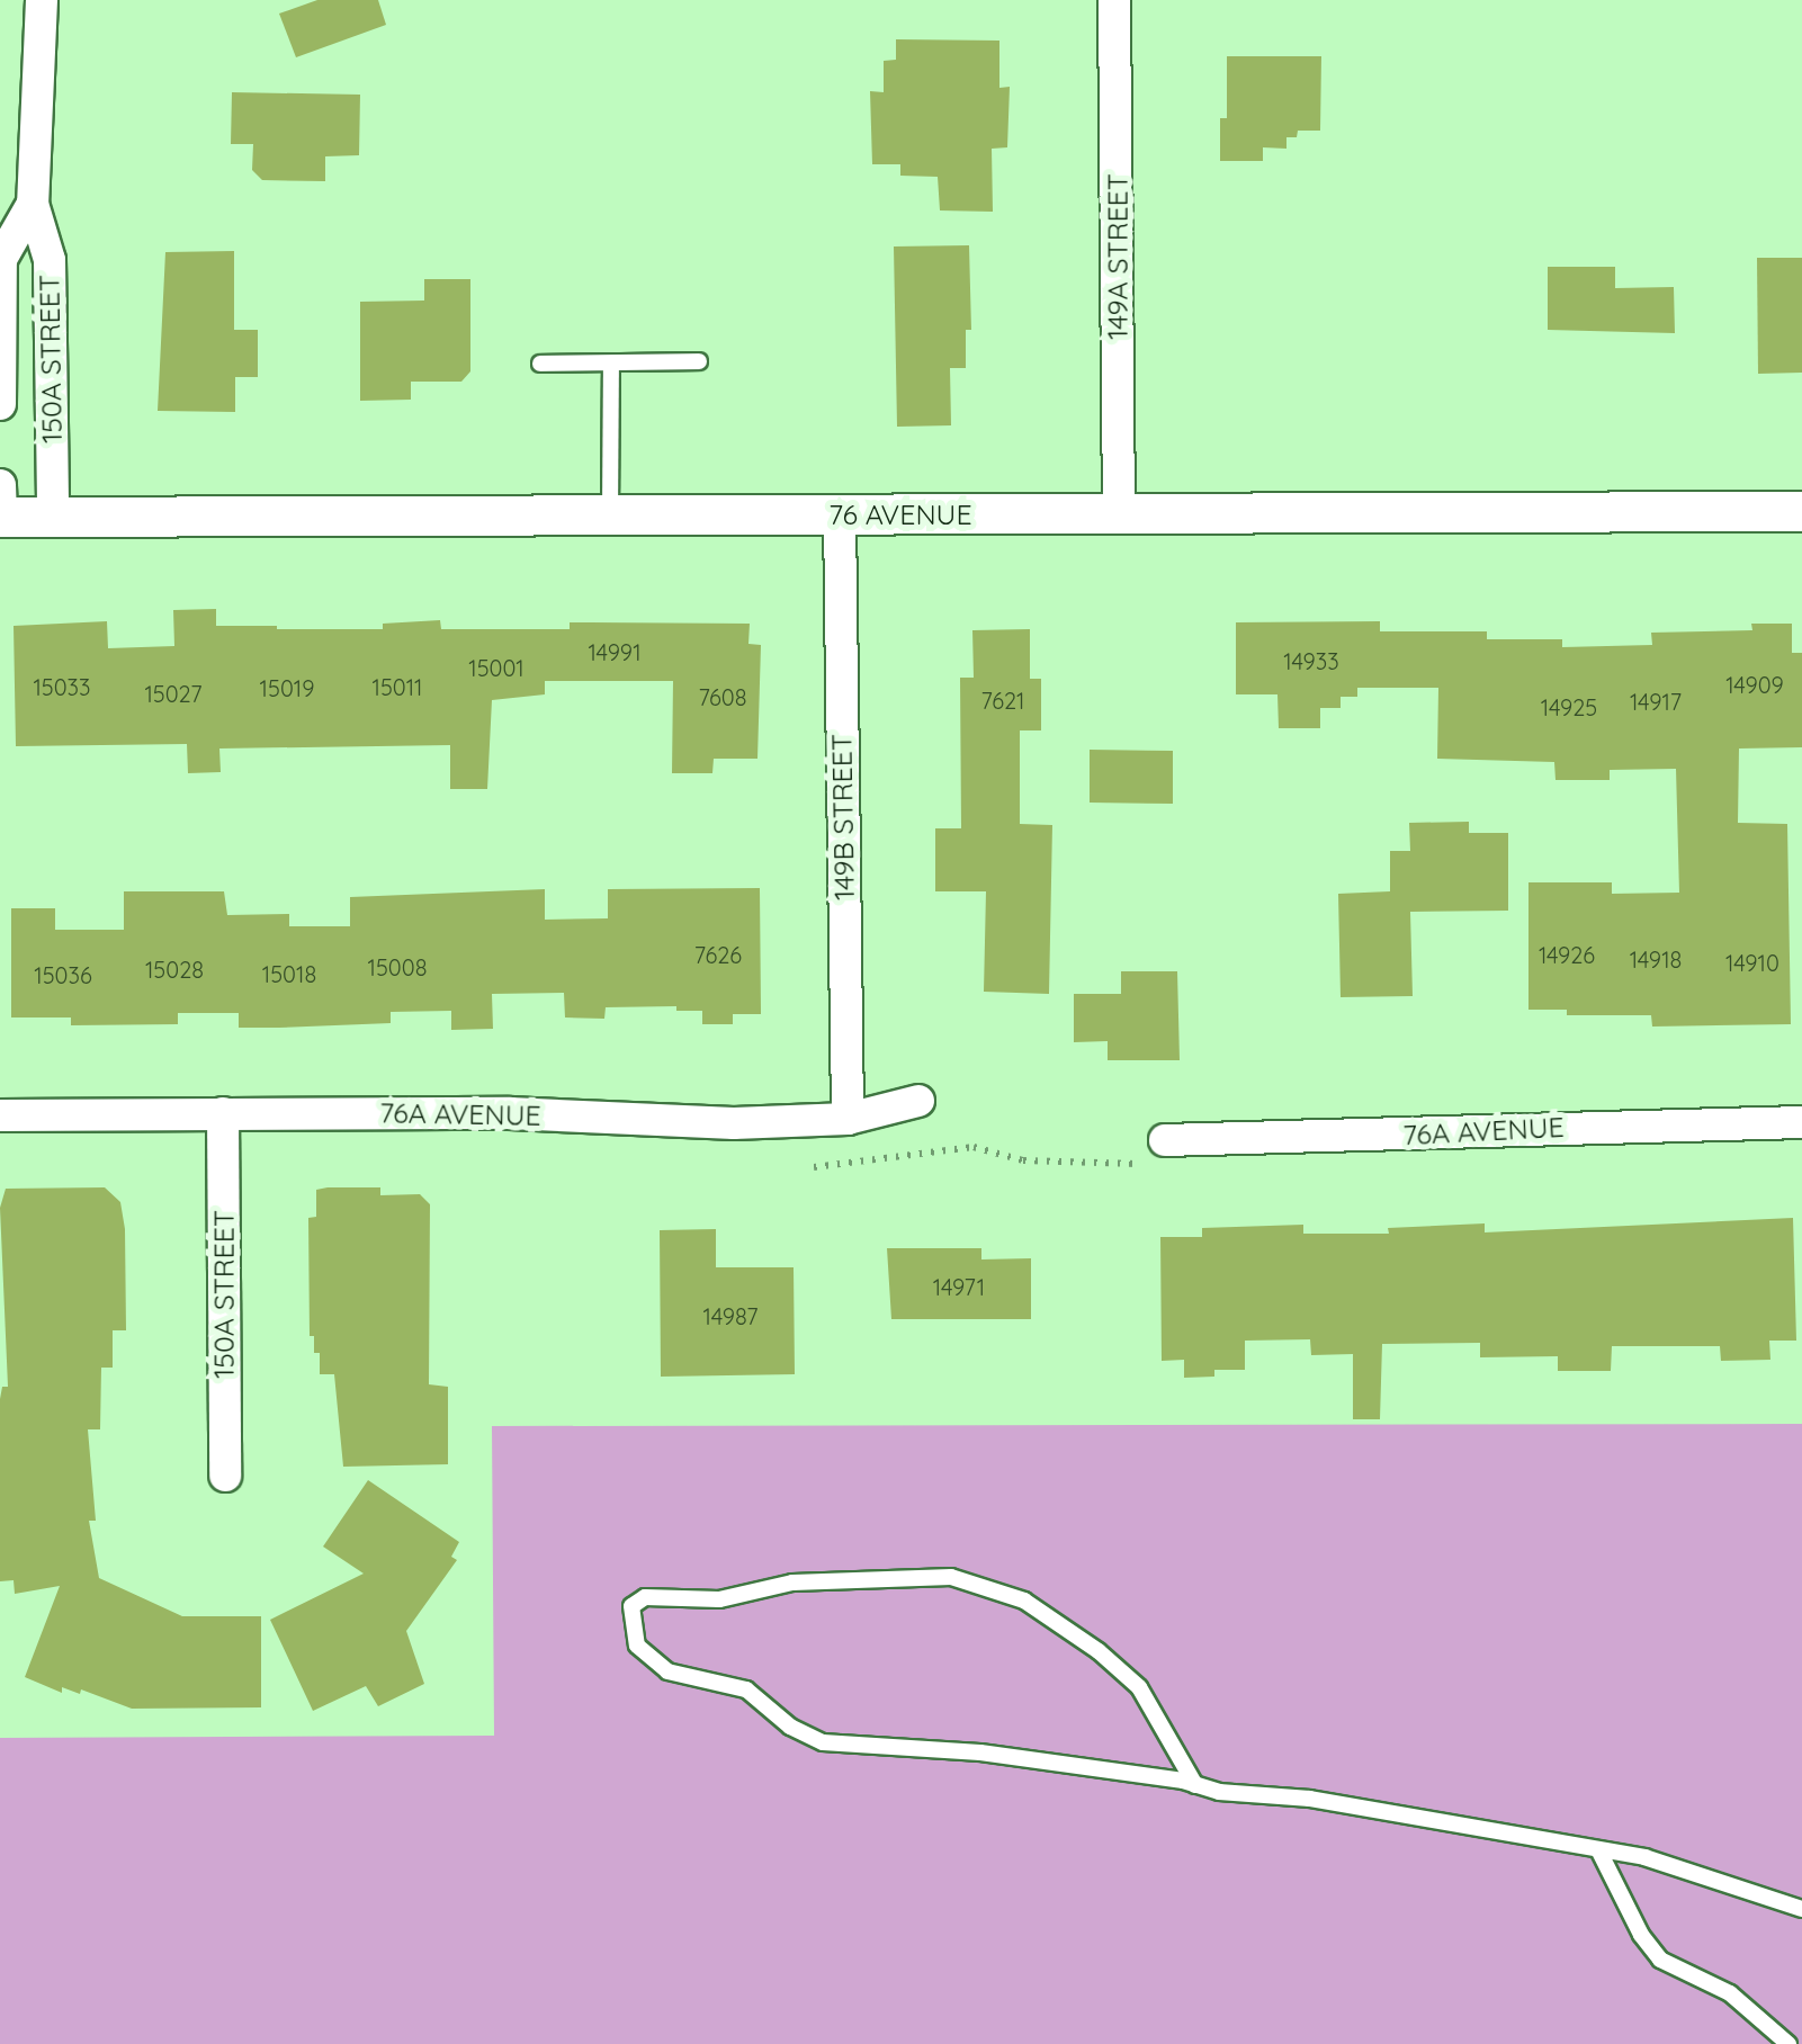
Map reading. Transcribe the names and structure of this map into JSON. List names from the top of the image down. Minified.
{"streets":{"street":["149A STREET","150A STREET","76 AVENUE","149B STREET","76A AVENUE"]},"crossings":[["149A STREET","76 AVENUE"],["150A STREET","76 AVENUE"],["150A STREET","76A AVENUE"],["76 AVENUE","149B STREET"],["149B STREET","76A AVENUE"]],"house_numbers":["14991","14933","15001","14909","15033","15011","15019","15027","7608","7621","14917","14925","7626","14926","14918","14910","15008","15028","15018","15036","14971","14987"]}
